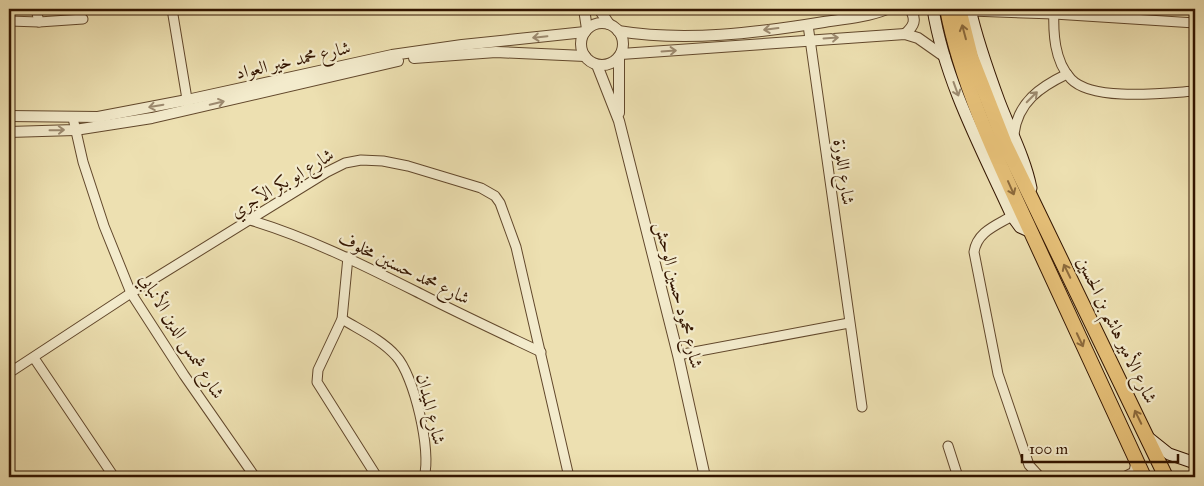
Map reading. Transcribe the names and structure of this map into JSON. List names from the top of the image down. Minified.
{"streets":{"highway":["شارع الأمير هاشم بن الحسين"],"street":["شارع محمد خير العواد","شارع اللوزة","شارع ابو بكر الآجري","شارع محمد حسنين مخلوف","شارع محمود حسين الوحش","شارع شمس الدين الأنبابي","شارع الميدان"]},"crossings":[["شارع محمد خير العواد","شارع محمود حسين الوحش"],["شارع محمد خير العواد","شارع شمس الدين الأنبابي"],["شارع ابو بكر الآجري","شارع محمد حسنين مخلوف"],["شارع ابو بكر الآجري","شارع شمس الدين الأنبابي"]],"scale_bar":"100 m"}
